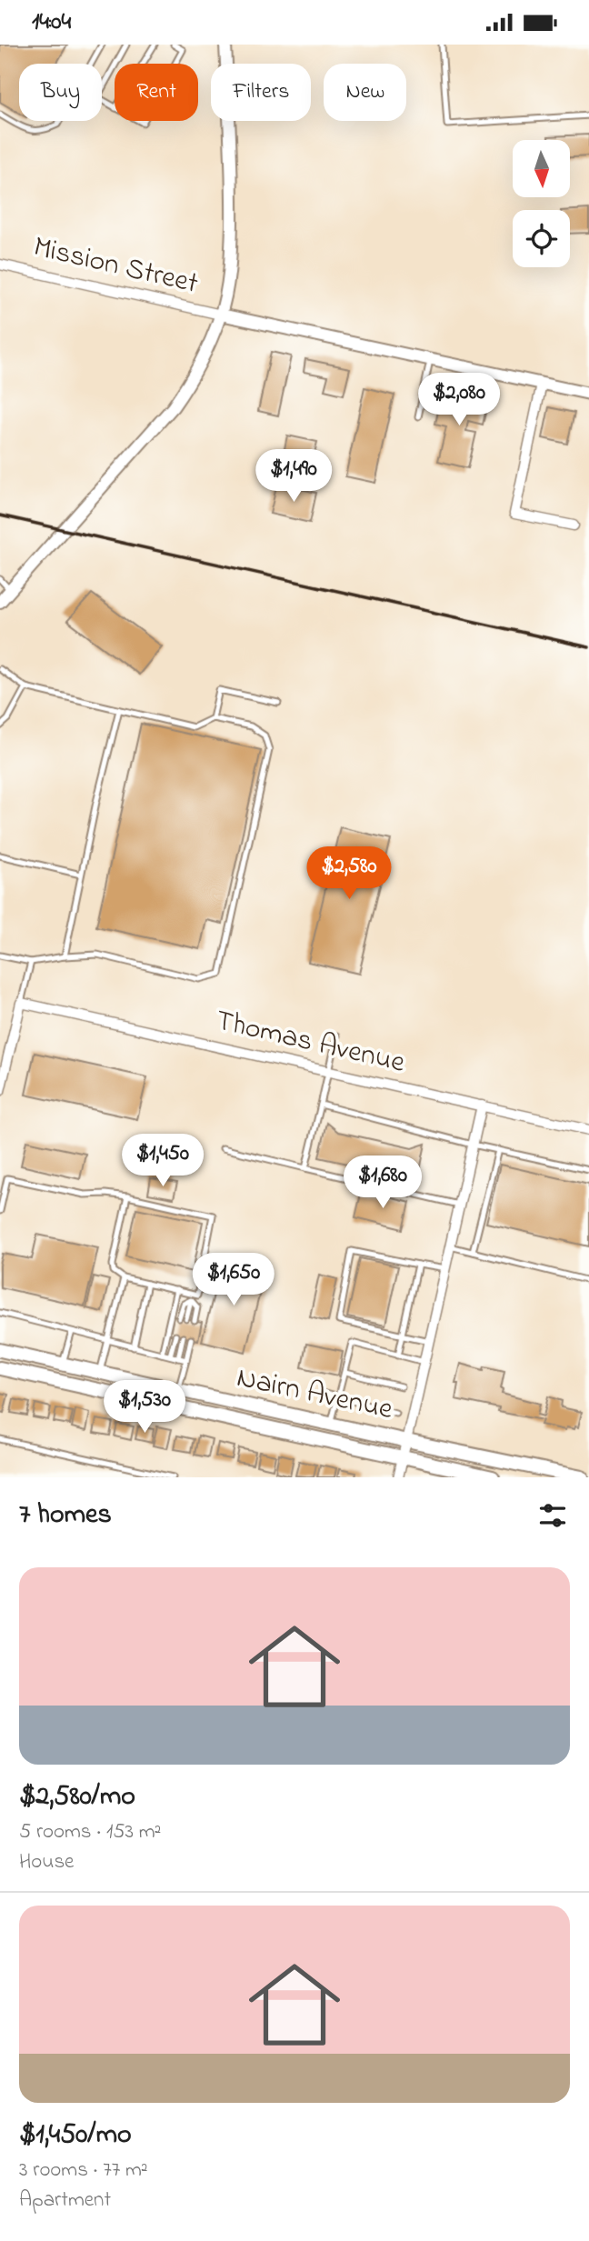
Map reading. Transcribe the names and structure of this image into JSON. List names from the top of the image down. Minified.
{"streets":{"main road":["Nairn Avenue"],"street":["Mission Street","Thomas Avenue"]},"north":"bottom","page":{"status":"14:04","chip":["Buy","Rent","Filters","New"],"price":["$2,080","$1,490","$2,580","$1,450","$1,680","$1,650","$1,530"],"heading":"7 homes","list":[{"name":"$2,580/mo","note":"5 rooms · 153 m² · House"},{"name":"$1,450/mo","note":"3 rooms · 77 m² · Apartment"}]}}
